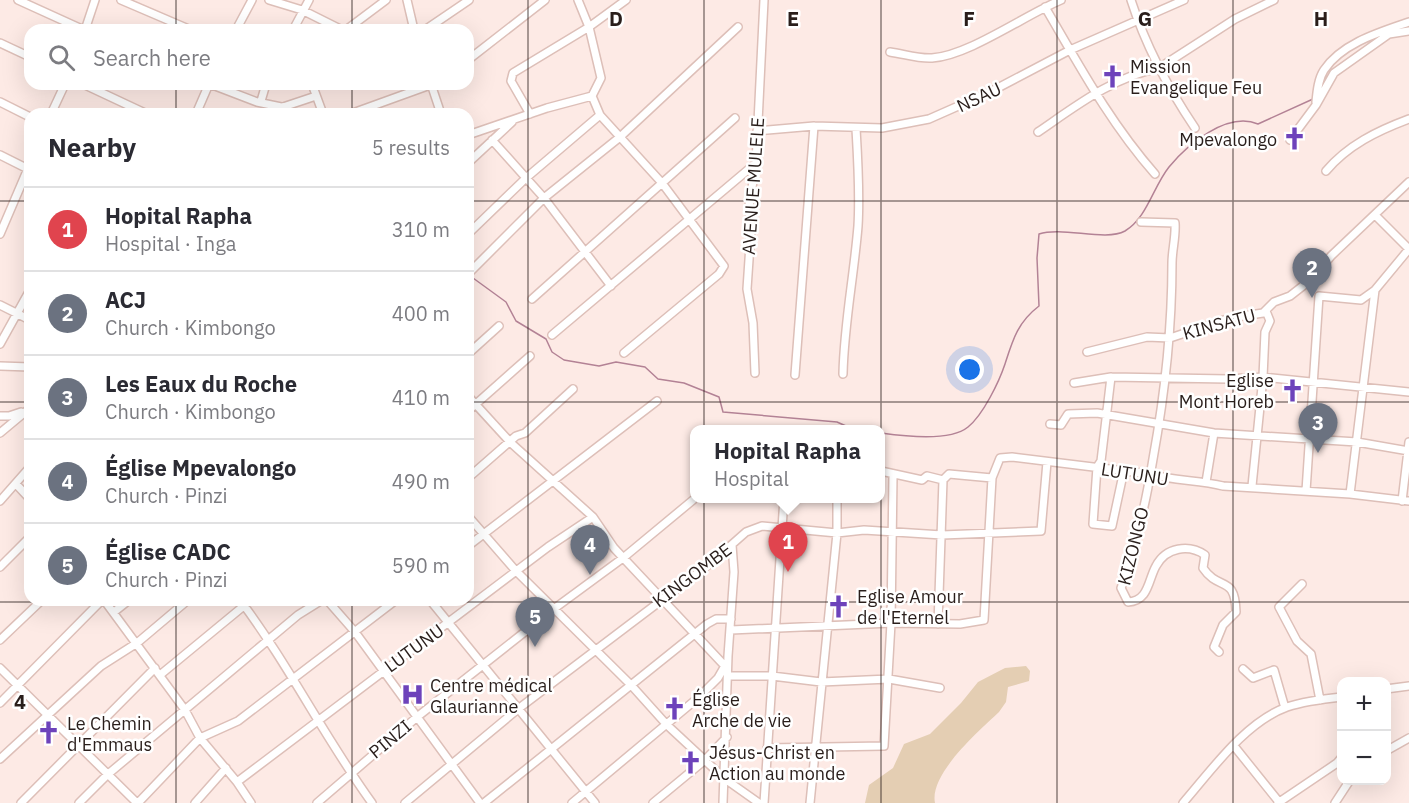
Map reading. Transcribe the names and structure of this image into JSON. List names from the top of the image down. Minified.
{"streets":{"street":["NSAU","AVENUE MULELE","KINSATU","LUTUNU","KIZONGO","KINGOMBE","PINZI"]},"crossings":[["NSAU","AVENUE MULELE"],["LUTUNU","KIZONGO"],["LUTUNU","KINGOMBE"]],"places":{"church":["Mission Evangelique Feu","Mpevalongo","Eglise Mont Horeb","Eglise Amour de l'Eternel","Église Arche de vie","Le Chemin d'Emmaus","Jésus-Christ en Action au monde"],"hospital":["Centre médical Glaurianne"]},"page":{"search":"Search here","heading":["Nearby","5 results"],"list":[{"mark":"1","name":"Hopital Rapha","note":"Hospital · Inga","value":"310 m"},{"mark":"2","name":"ACJ","note":"Church · Kimbongo","value":"400 m"},{"mark":"3","name":"Les Eaux du Roche","note":"Church · Kimbongo","value":"410 m"},{"mark":"4","name":"Église Mpevalongo","note":"Church · Pinzi","value":"490 m"},{"mark":"5","name":"Église CADC","note":"Church · Pinzi","value":"590 m"}],"pins":["2","3","1","4","5"],"popup":["Hopital Rapha","Hospital"],"map_buttons":["+","−"]},"grid":{"columns":["D","E","F","G","H"],"rows":["4"]}}
